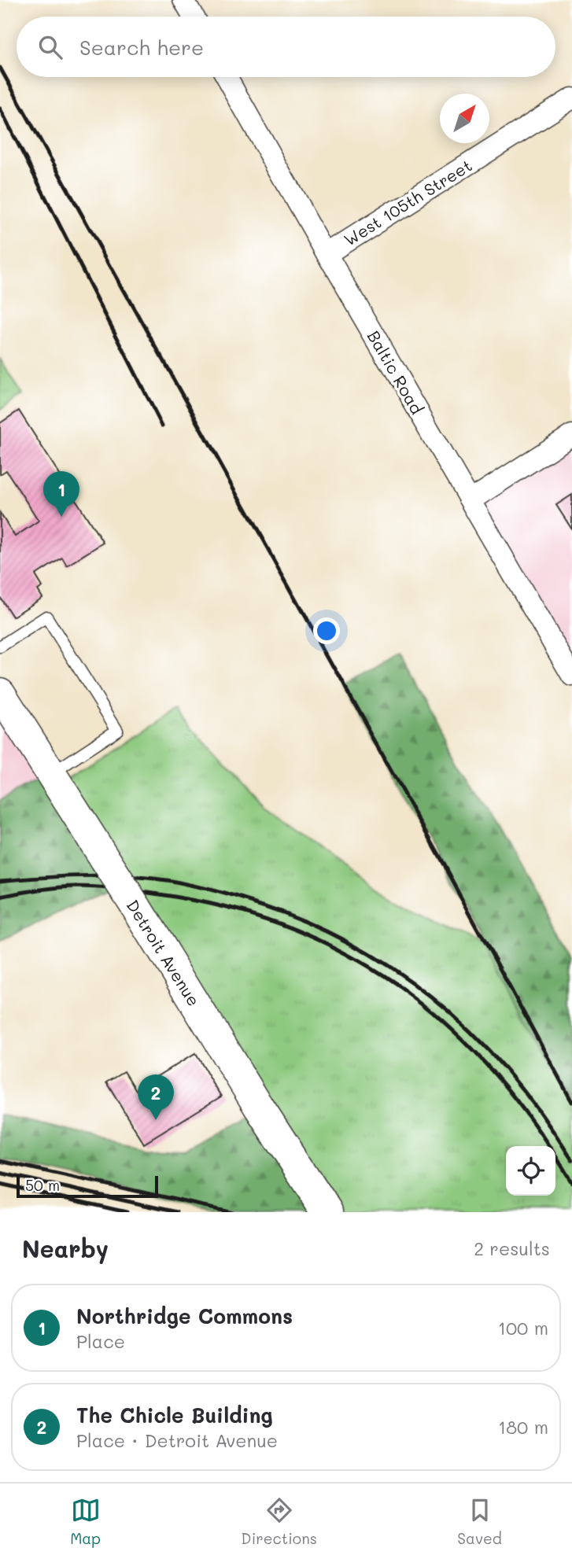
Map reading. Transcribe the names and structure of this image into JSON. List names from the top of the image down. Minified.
{"streets":{"main road":["Detroit Avenue"],"street":["West 105th Street","Baltic Road"]},"crossings":[["West 105th Street","Baltic Road"]],"scale_bar":"50 m","north":"top right","page":{"search":"Search here","pins":["1","2"],"scale":"50 m","heading":["Nearby","2 results"],"list":[{"mark":"1","name":"Northridge Commons","note":"Place","value":"100 m"},{"mark":"2","name":"The Chicle Building","note":"Place · Detroit Avenue","value":"180 m"}],"nav":["Map","Directions","Saved"]}}
